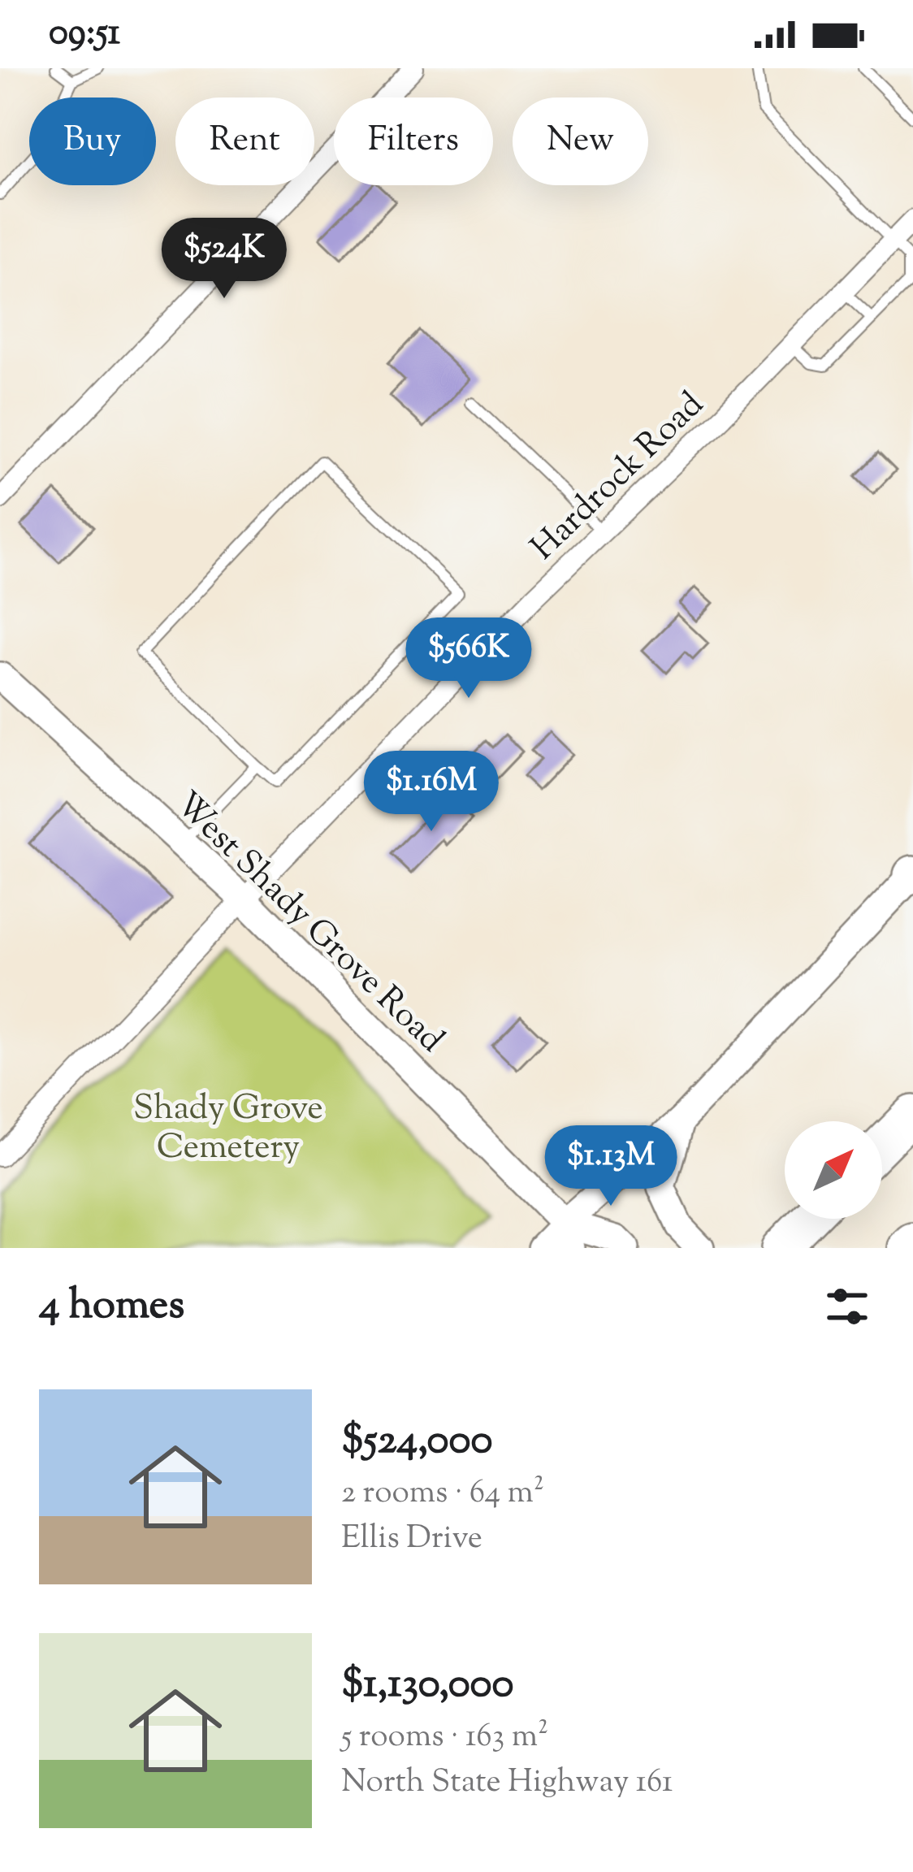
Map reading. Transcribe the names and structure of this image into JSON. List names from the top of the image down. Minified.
{"streets":{"main road":["West Shady Grove Road"],"street":["Hardrock Road"]},"crossings":[["Hardrock Road","West Shady Grove Road"]],"parks":["Shady Grove Cemetery"],"north":"top right","page":{"status":"09:51","chip":["Buy","Rent","Filters","New"],"price":["$524K","$566K","$1.16M","$1.13M"],"heading":"4 homes","list":[{"name":"$524,000","note":"2 rooms · 64 m² · Ellis Drive"},{"name":"$1,130,000","note":"5 rooms · 163 m² · North State Highway 161"}]}}
